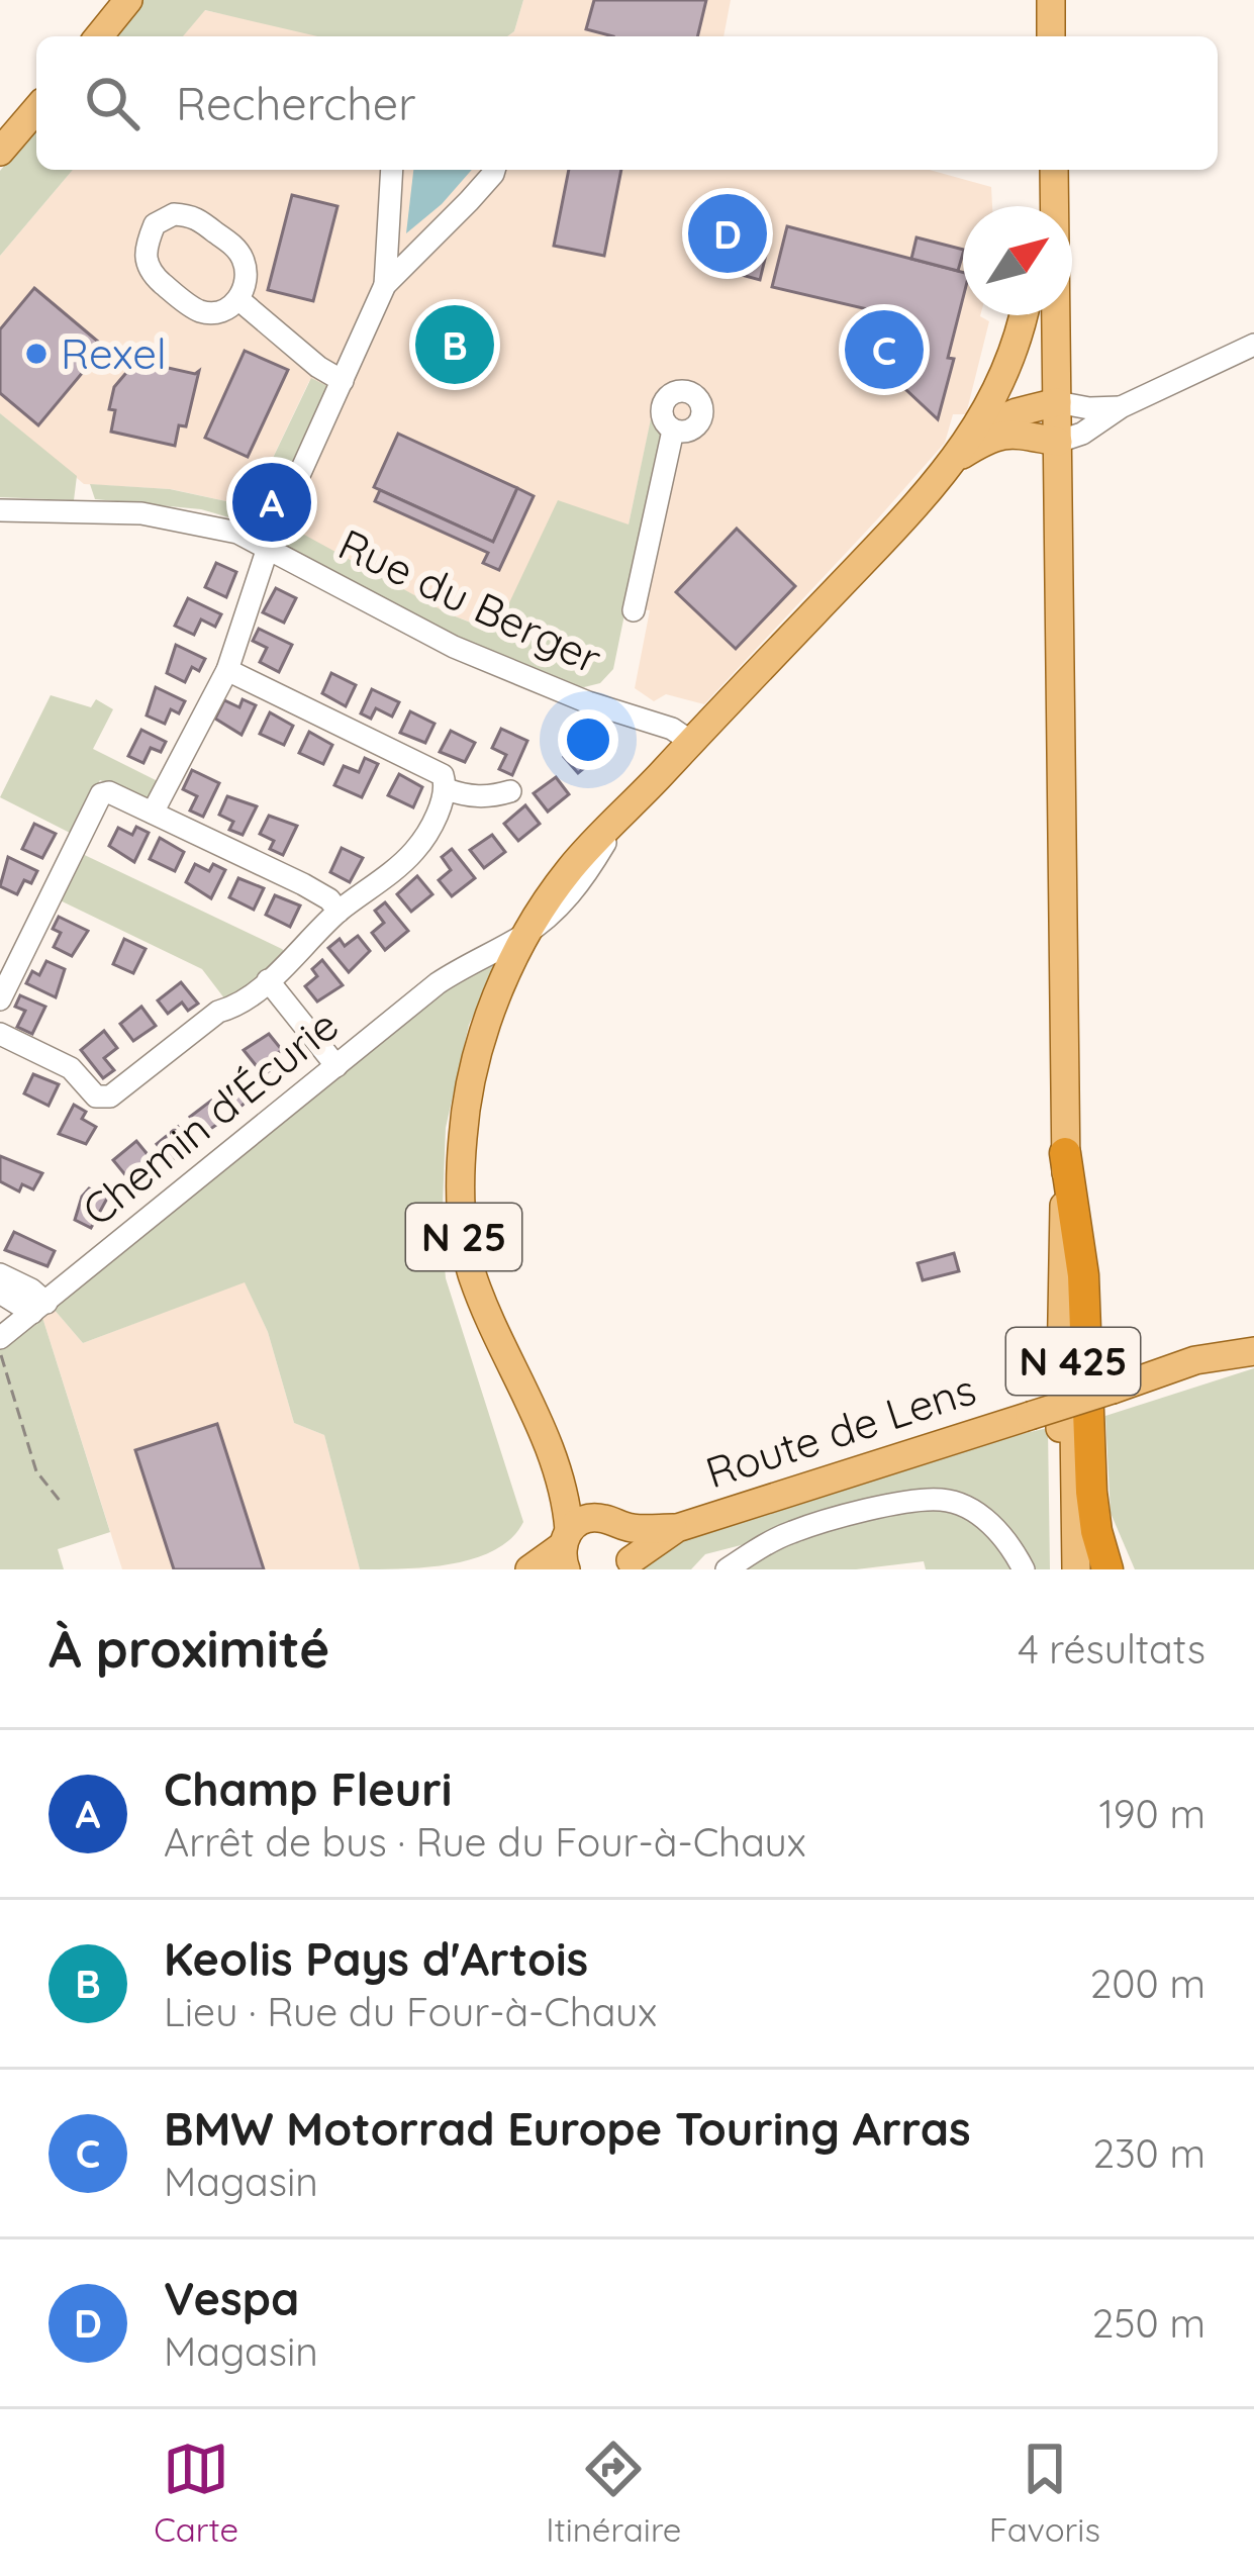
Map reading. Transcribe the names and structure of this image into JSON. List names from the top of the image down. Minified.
{"streets":{"main road":["N 25","N 425","Route de Lens"],"street":["Rue du Berger","Chemin d'Écurie"]},"crossings":[["Rue du Berger","N 25"],["Chemin d'Écurie","N 25"],["N 25","N 425"]],"places":["Rexel"],"north":"top right","page":{"search":"Rechercher","pins":["D","B","C","A"],"heading":["À proximité","4 résultats"],"list":[{"mark":"A","name":"Champ Fleuri","note":"Arrêt de bus · Rue du Four-à-Chaux","value":"190 m"},{"mark":"B","name":"Keolis Pays d'Artois","note":"Lieu · Rue du Four-à-Chaux","value":"200 m"},{"mark":"C","name":"BMW Motorrad Europe Touring Arras","note":"Magasin","value":"230 m"},{"mark":"D","name":"Vespa","note":"Magasin","value":"250 m"}],"nav":["Carte","Itinéraire","Favoris"]}}
